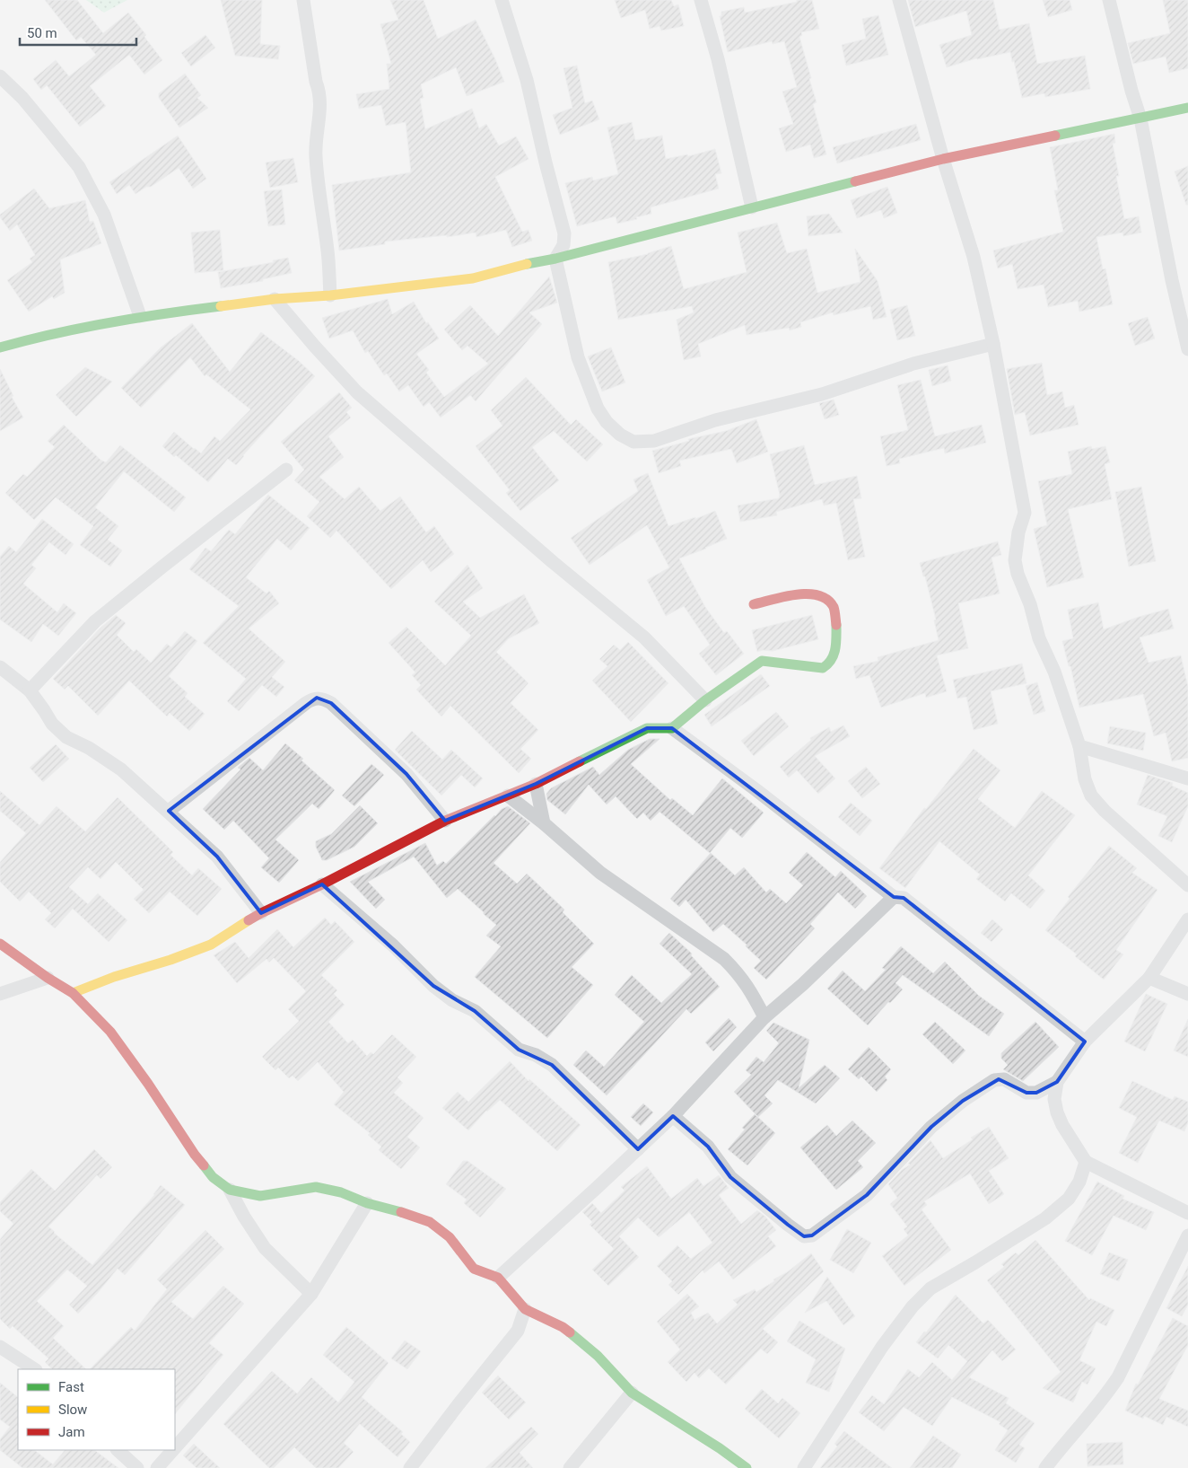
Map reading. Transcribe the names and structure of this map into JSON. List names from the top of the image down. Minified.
{"legend":["Fast","Slow","Jam"],"scale_bar":"50 m"}
